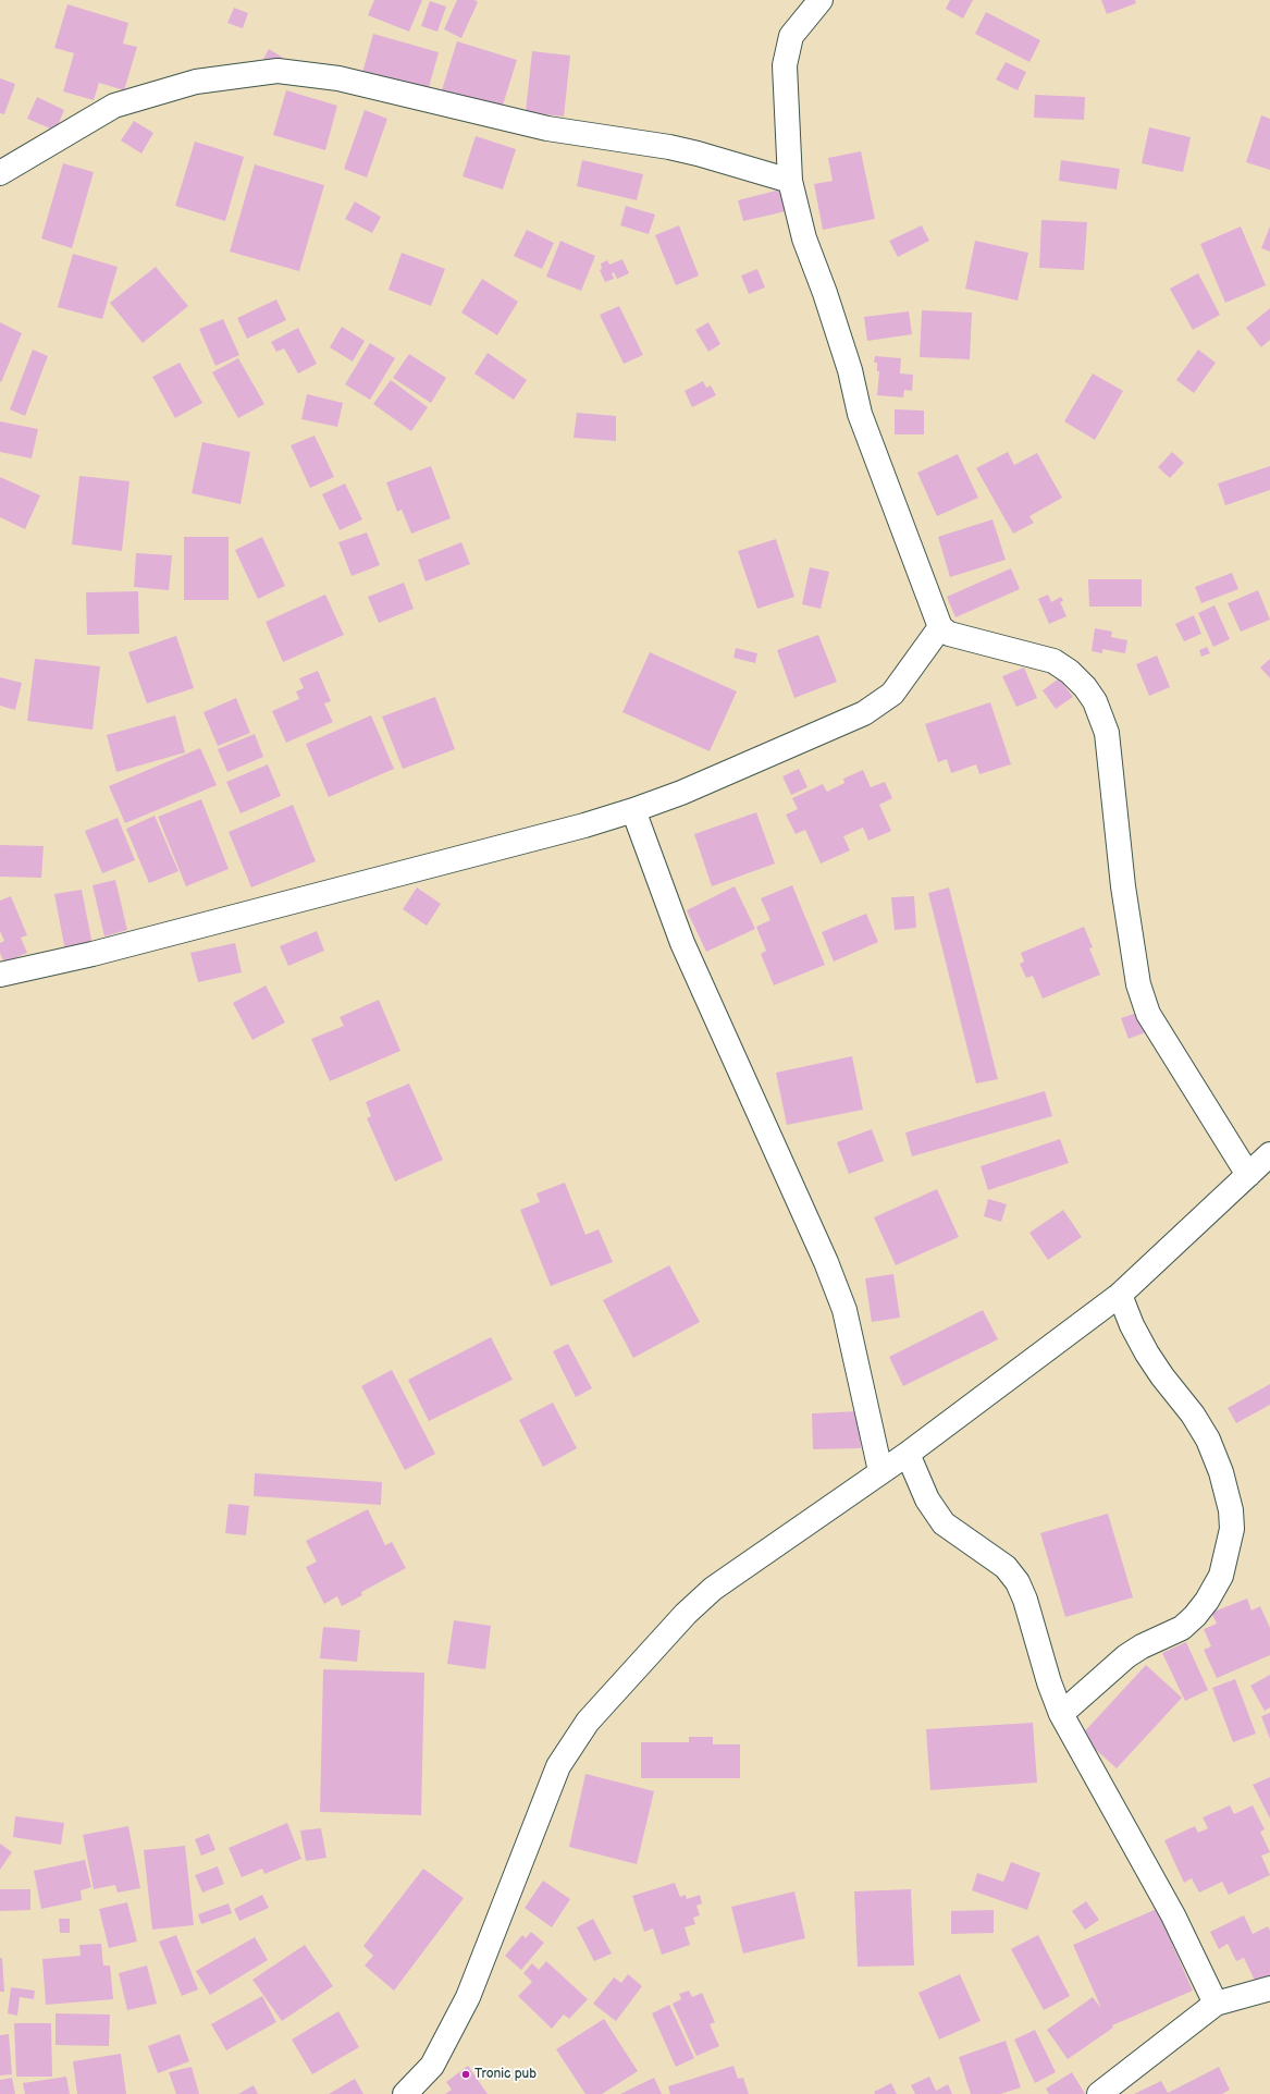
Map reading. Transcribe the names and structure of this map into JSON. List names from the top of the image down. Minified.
{"places":["Tronic pub"]}
